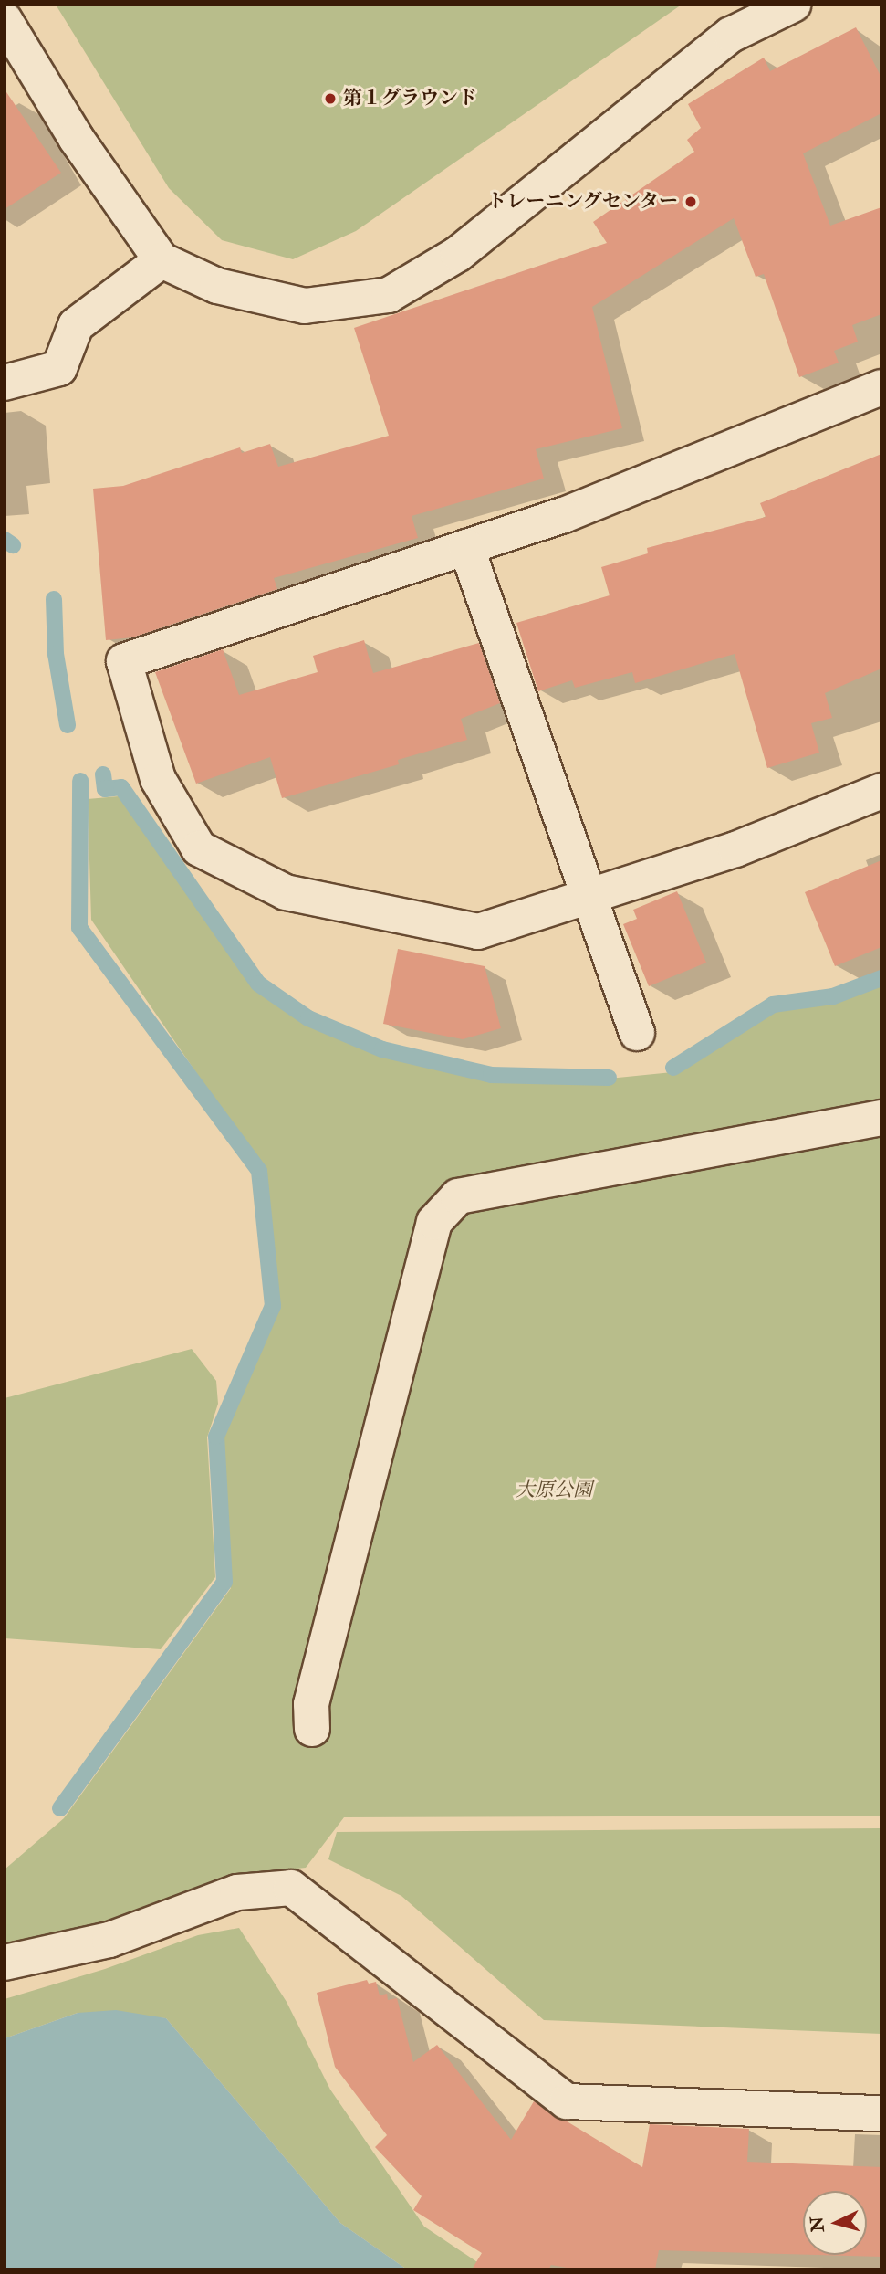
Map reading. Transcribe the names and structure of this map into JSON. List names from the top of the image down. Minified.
{"parks":["大原公園"],"places":["第１グラウンド","トレーニングセンター"],"north":"left"}
